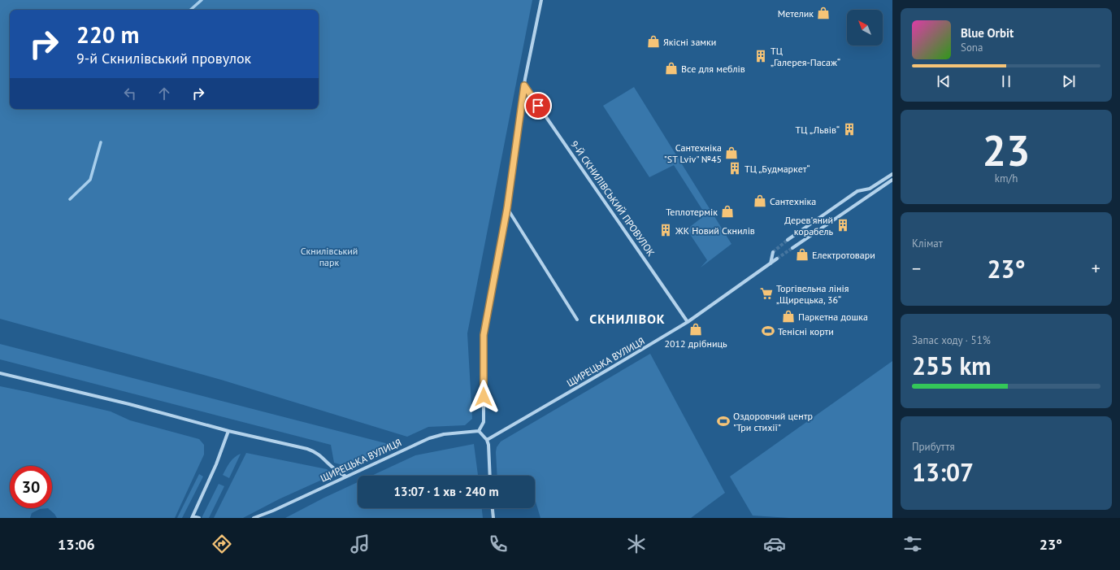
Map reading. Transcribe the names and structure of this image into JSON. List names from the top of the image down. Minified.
{"streets":{"street":["9-Й СКНИЛІВСЬКИЙ ПРОВУЛОК","ЩИРЕЦЬКА ВУЛИЦЯ"]},"crossings":[["9-Й СКНИЛІВСЬКИЙ ПРОВУЛОК","ЩИРЕЦЬКА ВУЛИЦЯ"]],"districts":["СКНИЛІВОК"],"parks":["Скнилівський парк"],"places":{"shop":["Метелик","Якісні замки","Все для меблів","Сантехніка \"ST Lviv\" №45","Сантехніка","Теплотермік","Електротовари","Паркетна дошка","2012 дрібниць"],"building":["ТЦ „Галерея-Пасаж“","ТЦ „Львів“","ТЦ „Будмаркет“","Дерев'яний корабель","ЖК Новий Скнилів"],"supermarket":["Торгівельна лінія „Щирецька, 36“"],"sports":["Тенісні корти","Оздоровчий центр \"Три стихії\""]},"north":"top left","page":{"turn":["220 m","9-й Скнилівський провулок"],"song":["Blue Orbit","Sona"],"tile":[["23","km/h"],"Клімат",["Запас ходу · 51%","255 km"],["Прибуття","13:07"]],"heat":["−","23°","+"],"limit":"30","trip":"13:07 · 1 хв · 240 m","tabs":["13:06","23°"]}}
